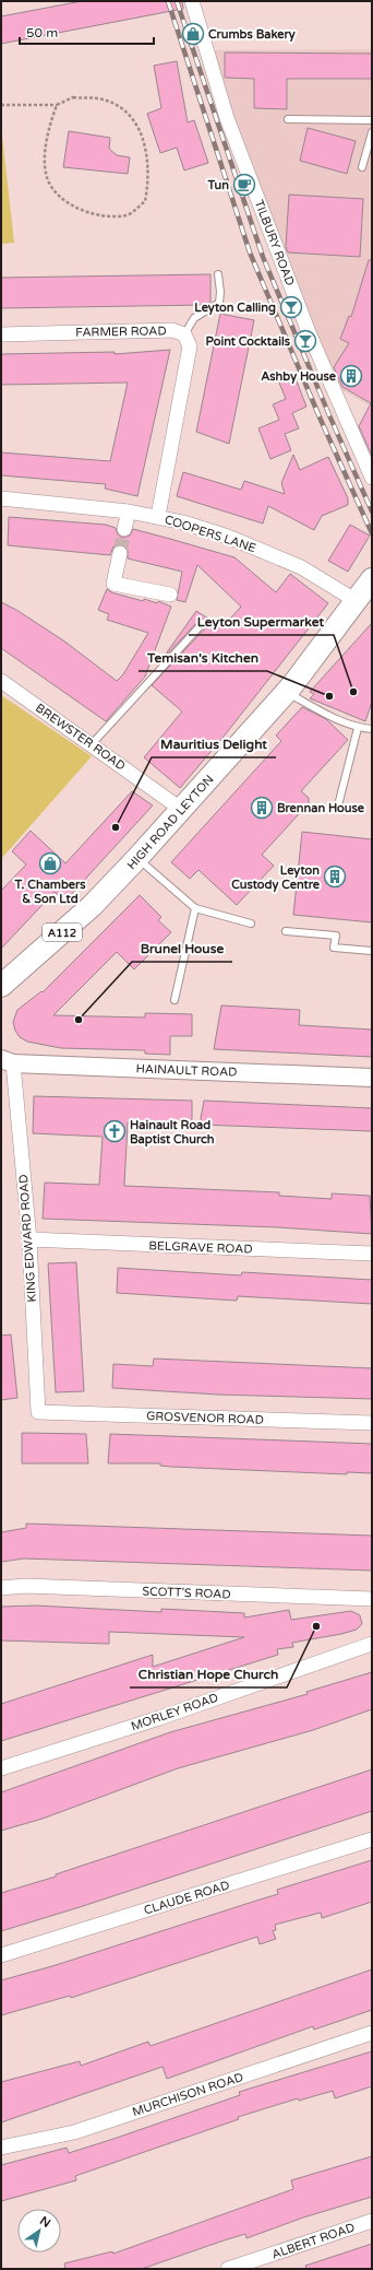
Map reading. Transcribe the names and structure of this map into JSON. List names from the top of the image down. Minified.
{"streets":{"main road":["HIGH ROAD LEYTON","A112"],"street":["TILBURY ROAD","FARMER ROAD","COOPERS LANE","BREWSTER ROAD","HAINAULT ROAD","KING EDWARD ROAD","BELGRAVE ROAD","GROSVENOR ROAD","SCOTT'S ROAD","MORLEY ROAD","CLAUDE ROAD","MURCHISON ROAD","ALBERT ROAD"]},"crossings":[["FARMER ROAD","COOPERS LANE"],["COOPERS LANE","HIGH ROAD LEYTON"],["BREWSTER ROAD","HIGH ROAD LEYTON"],["HAINAULT ROAD","KING EDWARD ROAD"],["KING EDWARD ROAD","BELGRAVE ROAD"],["KING EDWARD ROAD","GROSVENOR ROAD"]],"places":{"shop":["Crumbs Bakery","T. Chambers & Son Ltd"],"cafe":["Tun"],"bar":["Leyton Calling","Point Cocktails"],"building":["Ashby House","Brennan House","Leyton Custody Centre"],"other":["Leyton Supermarket","Temisan's Kitchen","Mauritius Delight","Brunel House","Christian Hope Church"],"church":["Hainault Road Baptist Church"]},"scale_bar":"50 m","north":"top right"}
